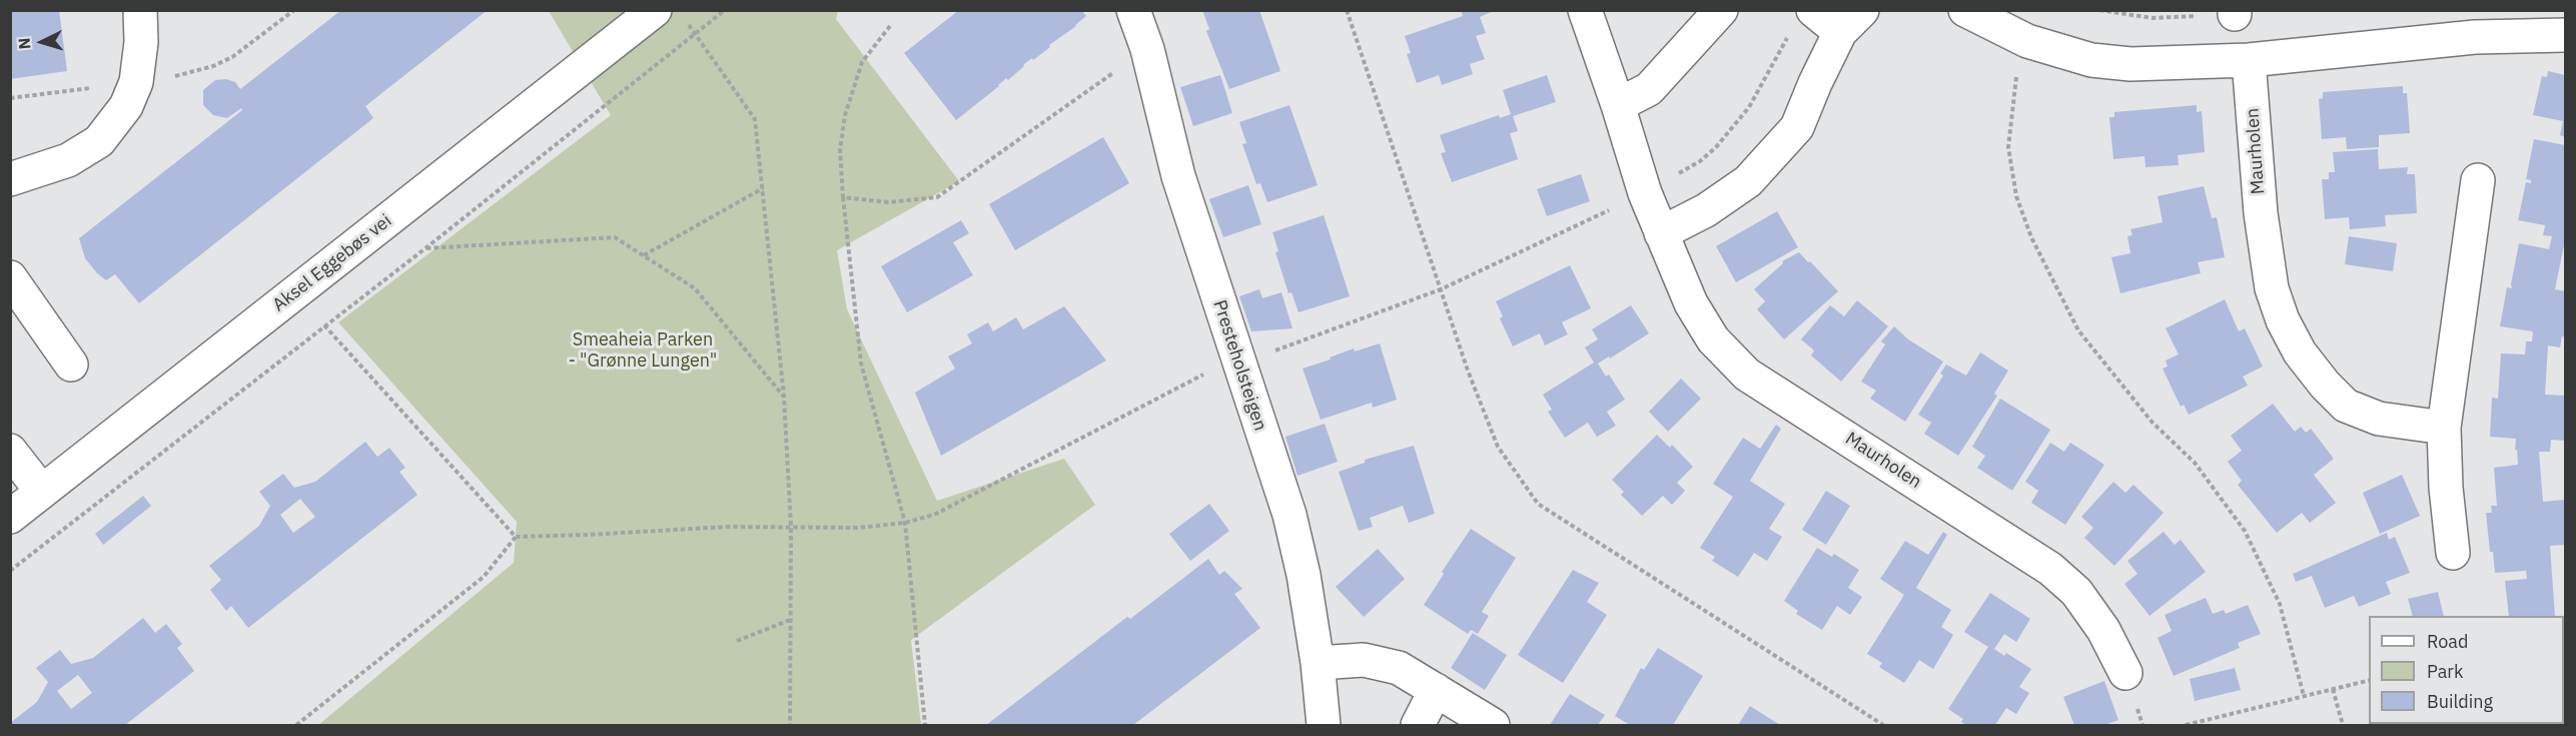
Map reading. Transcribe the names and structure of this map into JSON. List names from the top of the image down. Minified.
{"streets":{"street":["Maurholen","Aksel Eggebøs vei","Presteholsteigen"]},"parks":["Smeaheia Parken - \"Grønne Lungen\""],"legend":["Road","Park","Building"],"north":"left"}
